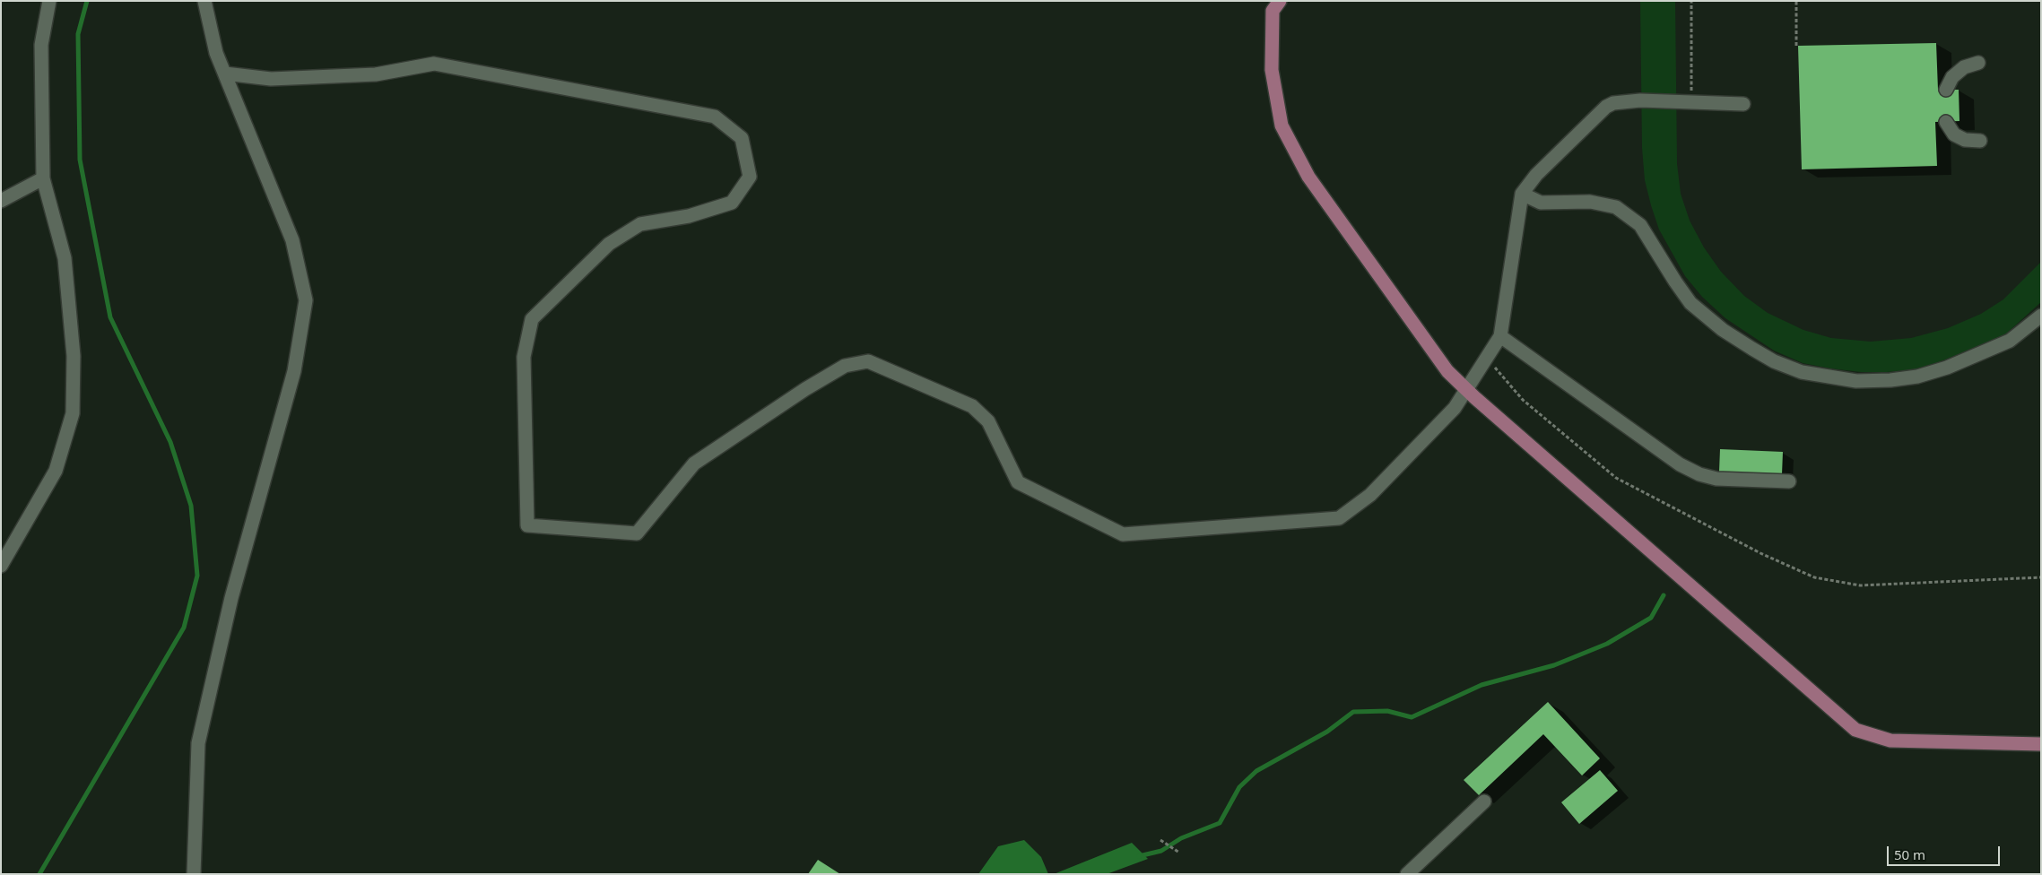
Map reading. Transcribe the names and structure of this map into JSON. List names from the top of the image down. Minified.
{"scale_bar":"50 m"}
